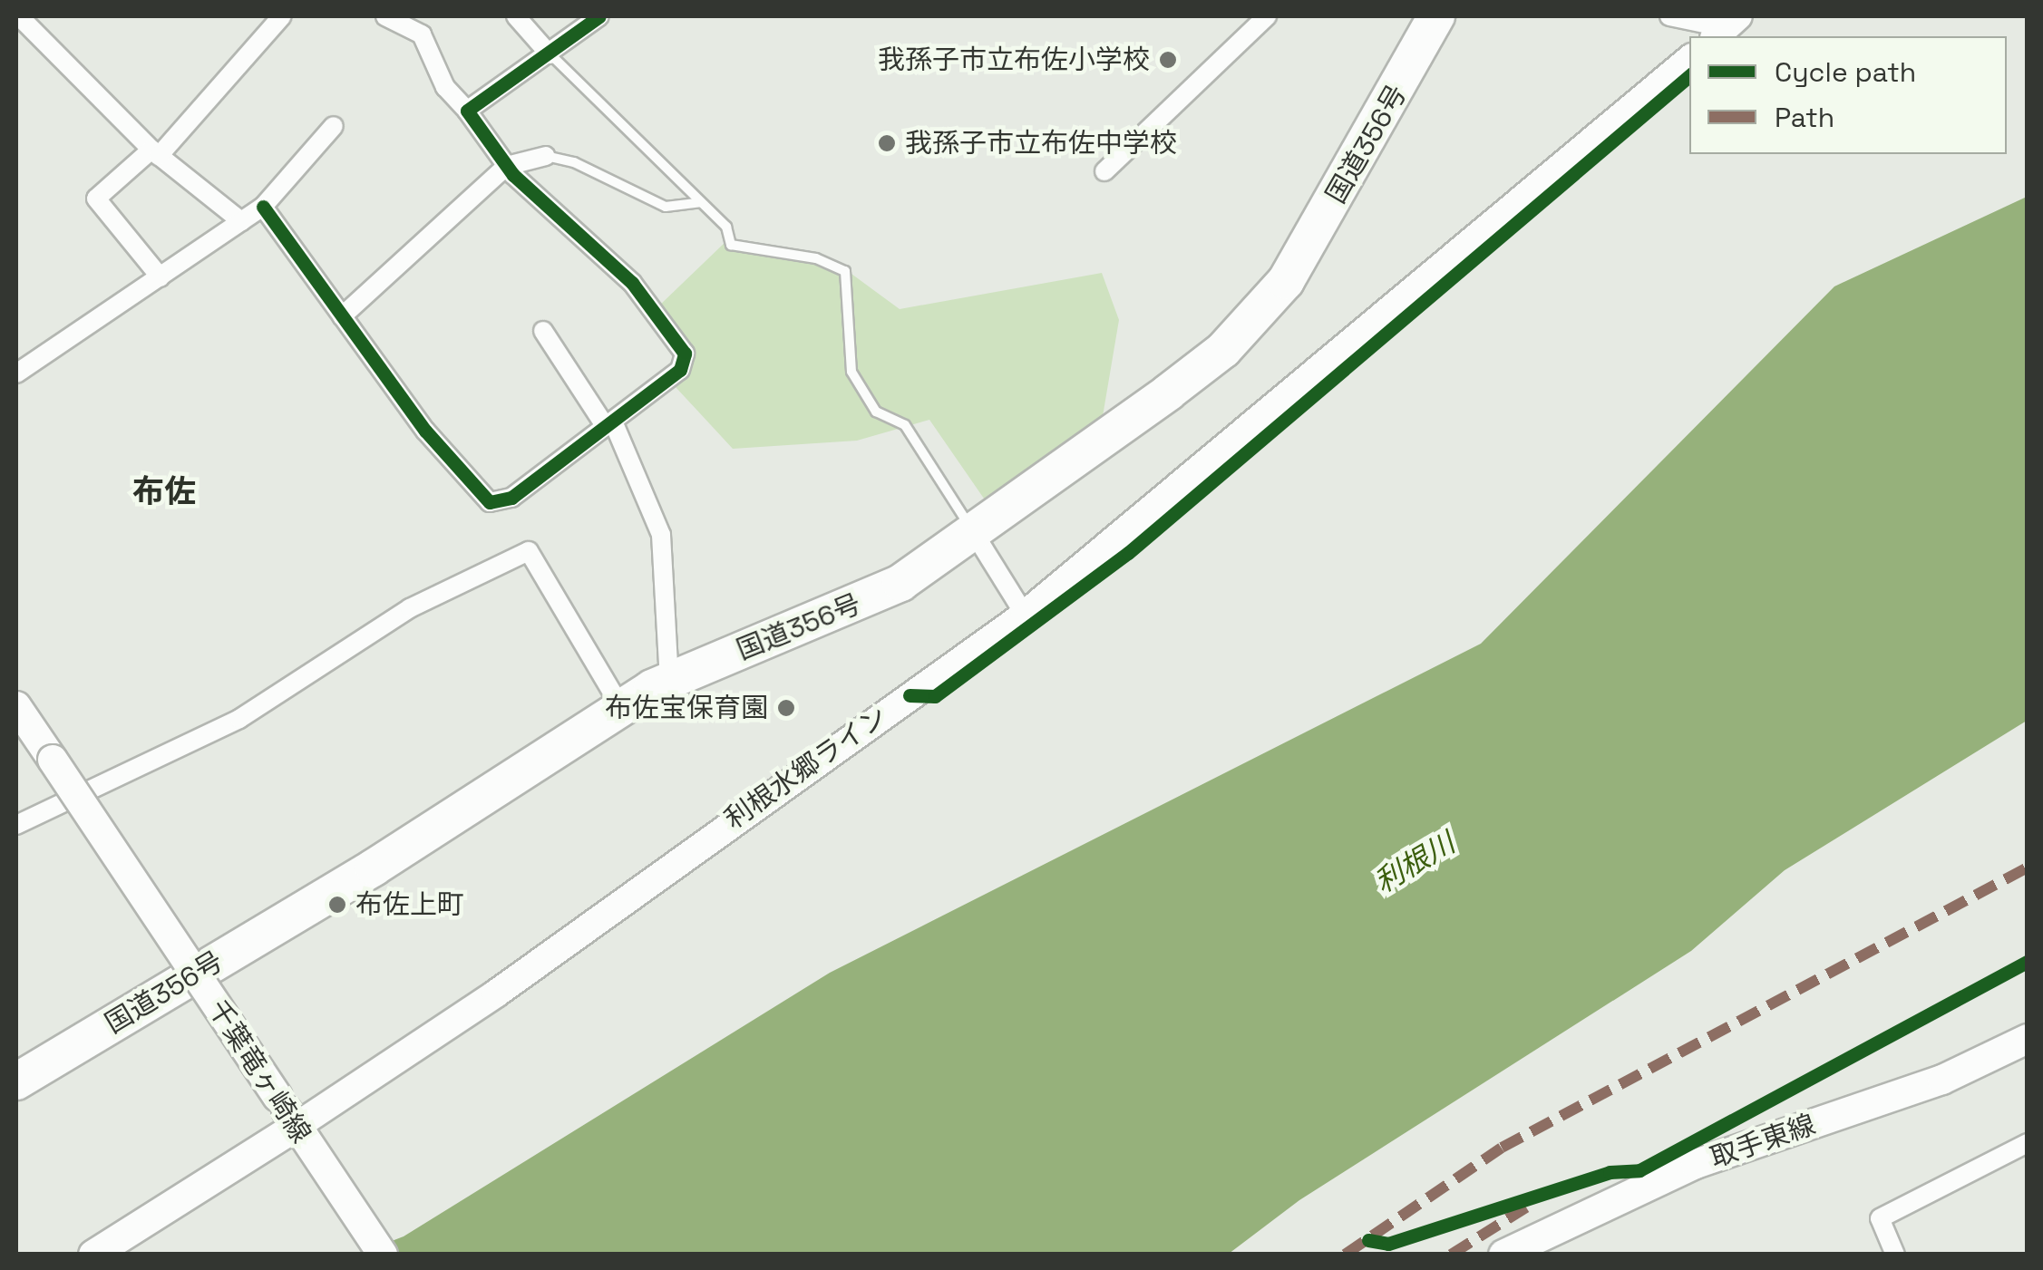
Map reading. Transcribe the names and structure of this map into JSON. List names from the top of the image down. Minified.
{"streets":{"highway":["国道356号"],"main road":["利根水郷ライン","千葉竜ヶ崎線","取手東線"]},"crossings":[["利根水郷ライン","千葉竜ヶ崎線"]],"districts":["布佐"],"water":["利根川"],"places":["我孫子市立布佐小学校","我孫子市立布佐中学校","布佐宝保育園","布佐上町"],"legend":["Cycle path","Path"]}
